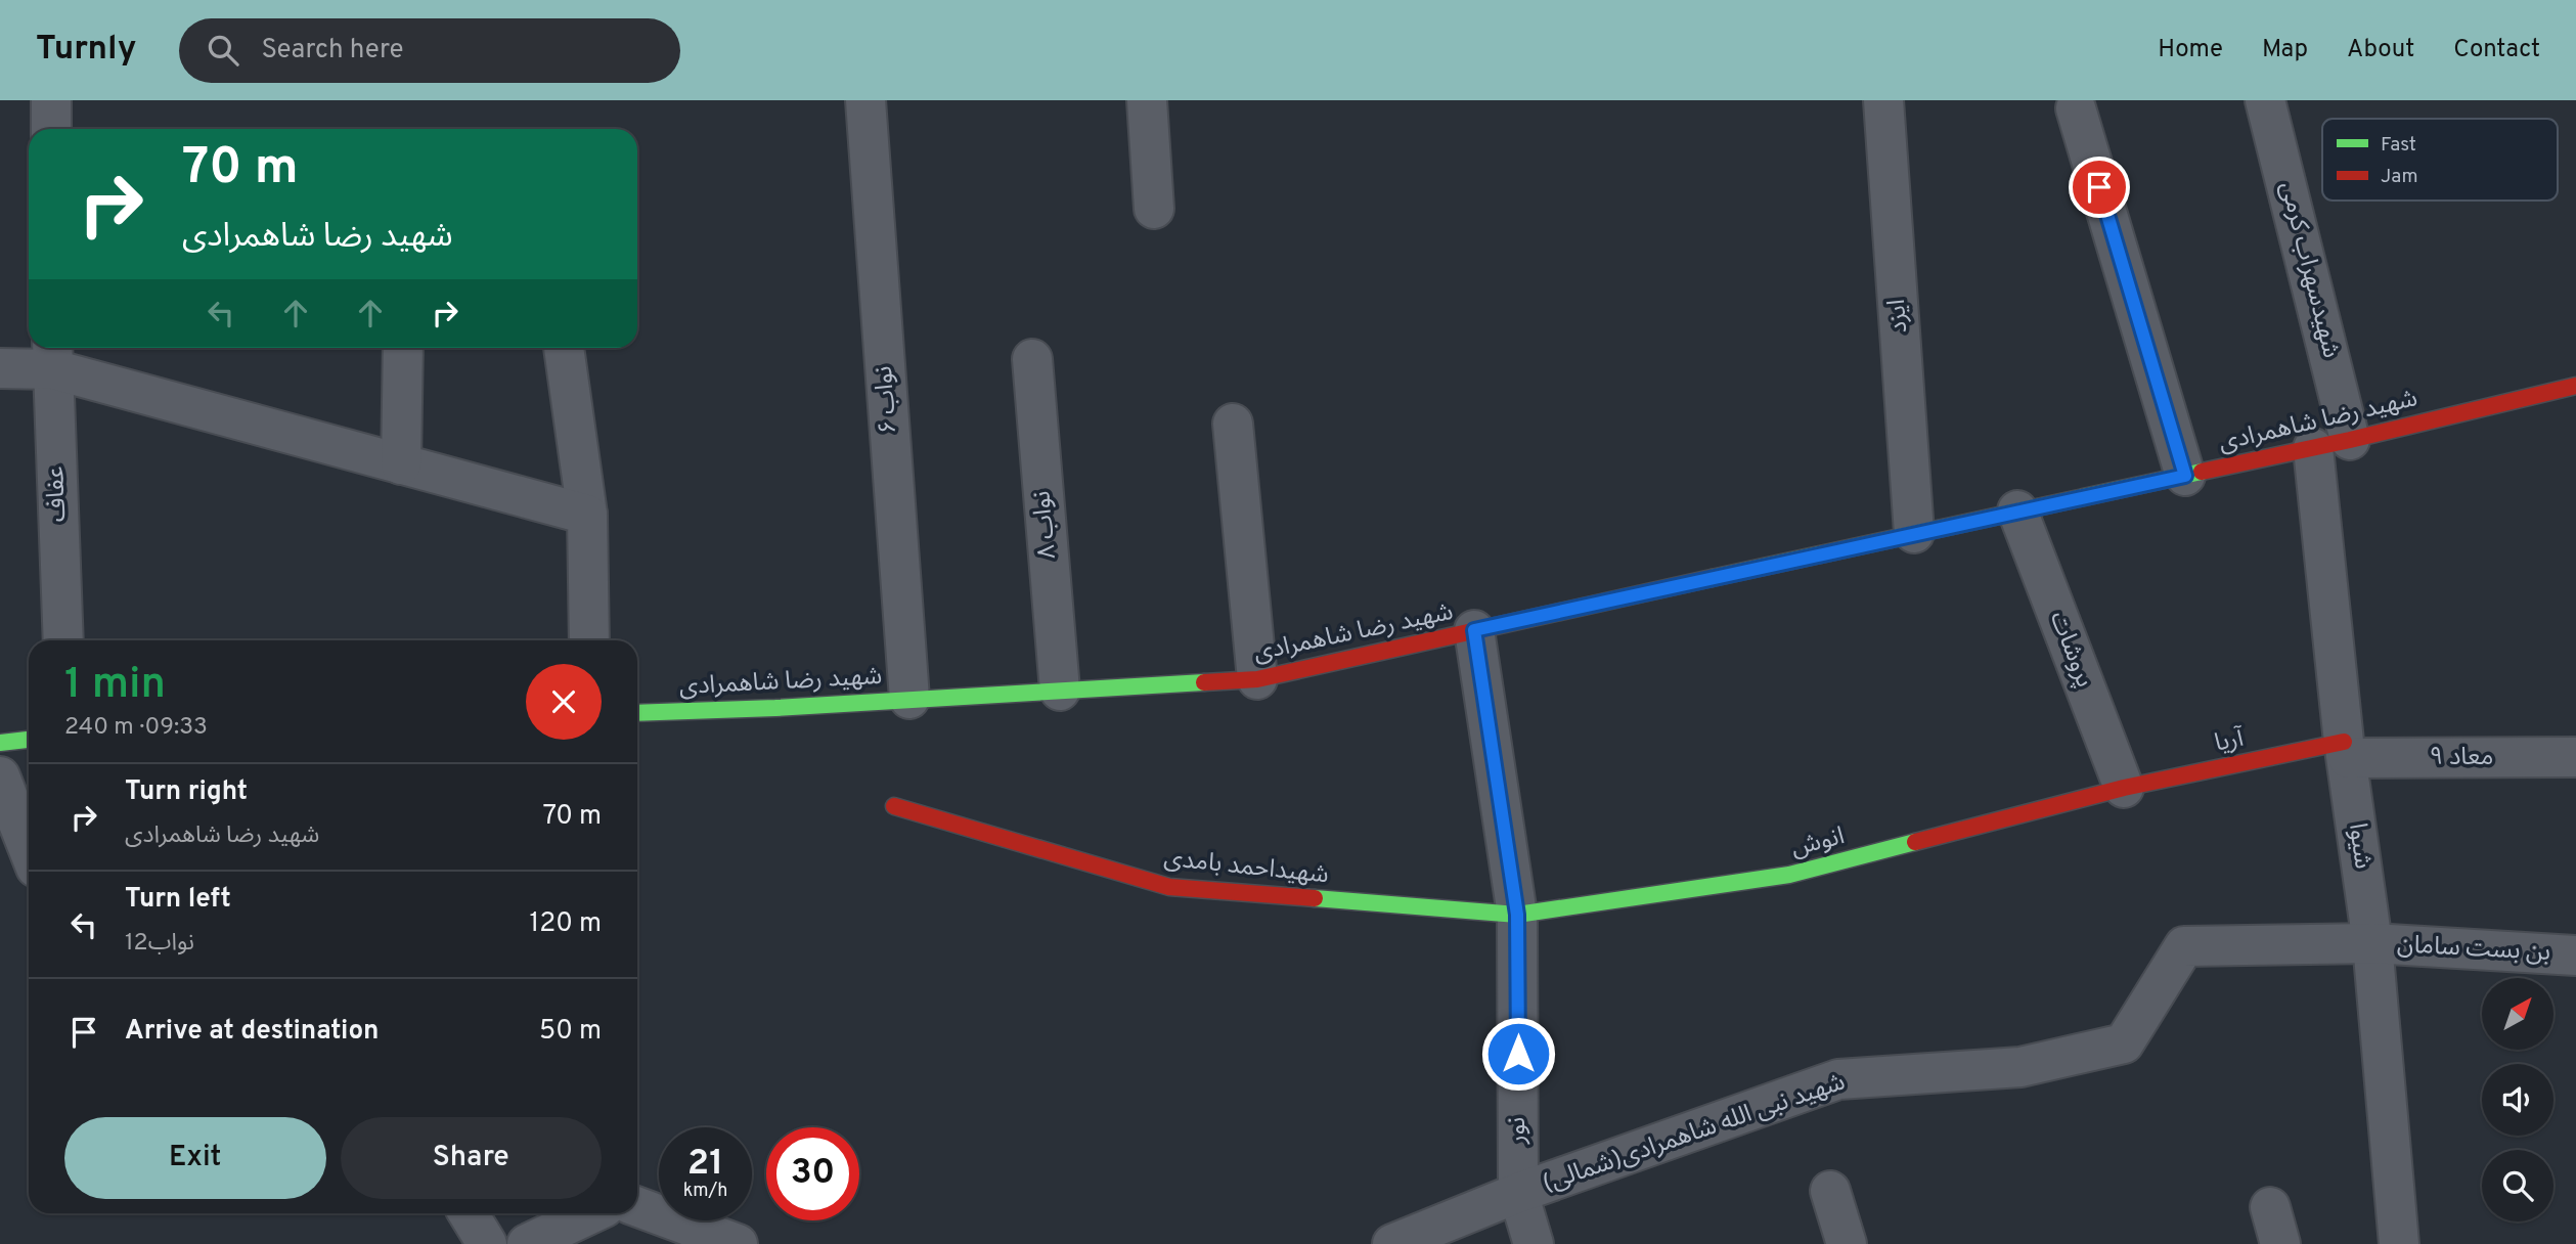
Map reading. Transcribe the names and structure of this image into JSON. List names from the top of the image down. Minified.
{"streets":{"main road":["شهید رضا شاهمرادی","آریا","انوش","شهیداحمد بامدی"],"street":["شهیدسهراب کرمی","ایزد","نواب ۶","عفاف","نواب ۸","پروشات","معاد ۹","شیوا","بن بست سامان","نور","شهید نبی الله شاهمرادی(شمالی)"]},"crossings":[["شهیدسهراب کرمی","شهید رضا شاهمرادی"],["شهیدسهراب کرمی","شیوا"],["ایزد","شهید رضا شاهمرادی"],["نواب ۶","شهید رضا شاهمرادی"],["شهید رضا شاهمرادی","نواب ۸"],["شهید رضا شاهمرادی","پروشات"],["شهید رضا شاهمرادی","شیوا"],["شهید رضا شاهمرادی","نور"],["پروشات","آریا"],["پروشات","انوش"],["آریا","معاد ۹"],["آریا","انوش"],["آریا","شیوا"],["معاد ۹","شیوا"],["انوش","شهیداحمد بامدی"],["انوش","نور"],["شیوا","بن بست سامان"],["شیوا","شهید نبی الله شاهمرادی(شمالی)"],["شهیداحمد بامدی","نور"],["بن بست سامان","شهید نبی الله شاهمرادی(شمالی)"],["نور","شهید نبی الله شاهمرادی(شمالی)"]],"legend":["Fast","Jam"],"north":"top right","page":{"header":"Turnly","search":"Search here","nav":["Home","Map","About","Contact"],"turn":["70 m","شهید رضا شاهمرادی"],"heading":["1 min","240 m · 09:33"],"list":[{"name":"Turn right","note":"شهید رضا شاهمرادی","value":"70 m"},{"name":"Turn left","note":"نواب12","value":"120 m"},{"name":"Arrive at destination","value":"50 m"}],"buttons":["Exit","Share"],"speed":"21 km/h","limit":"30"}}
